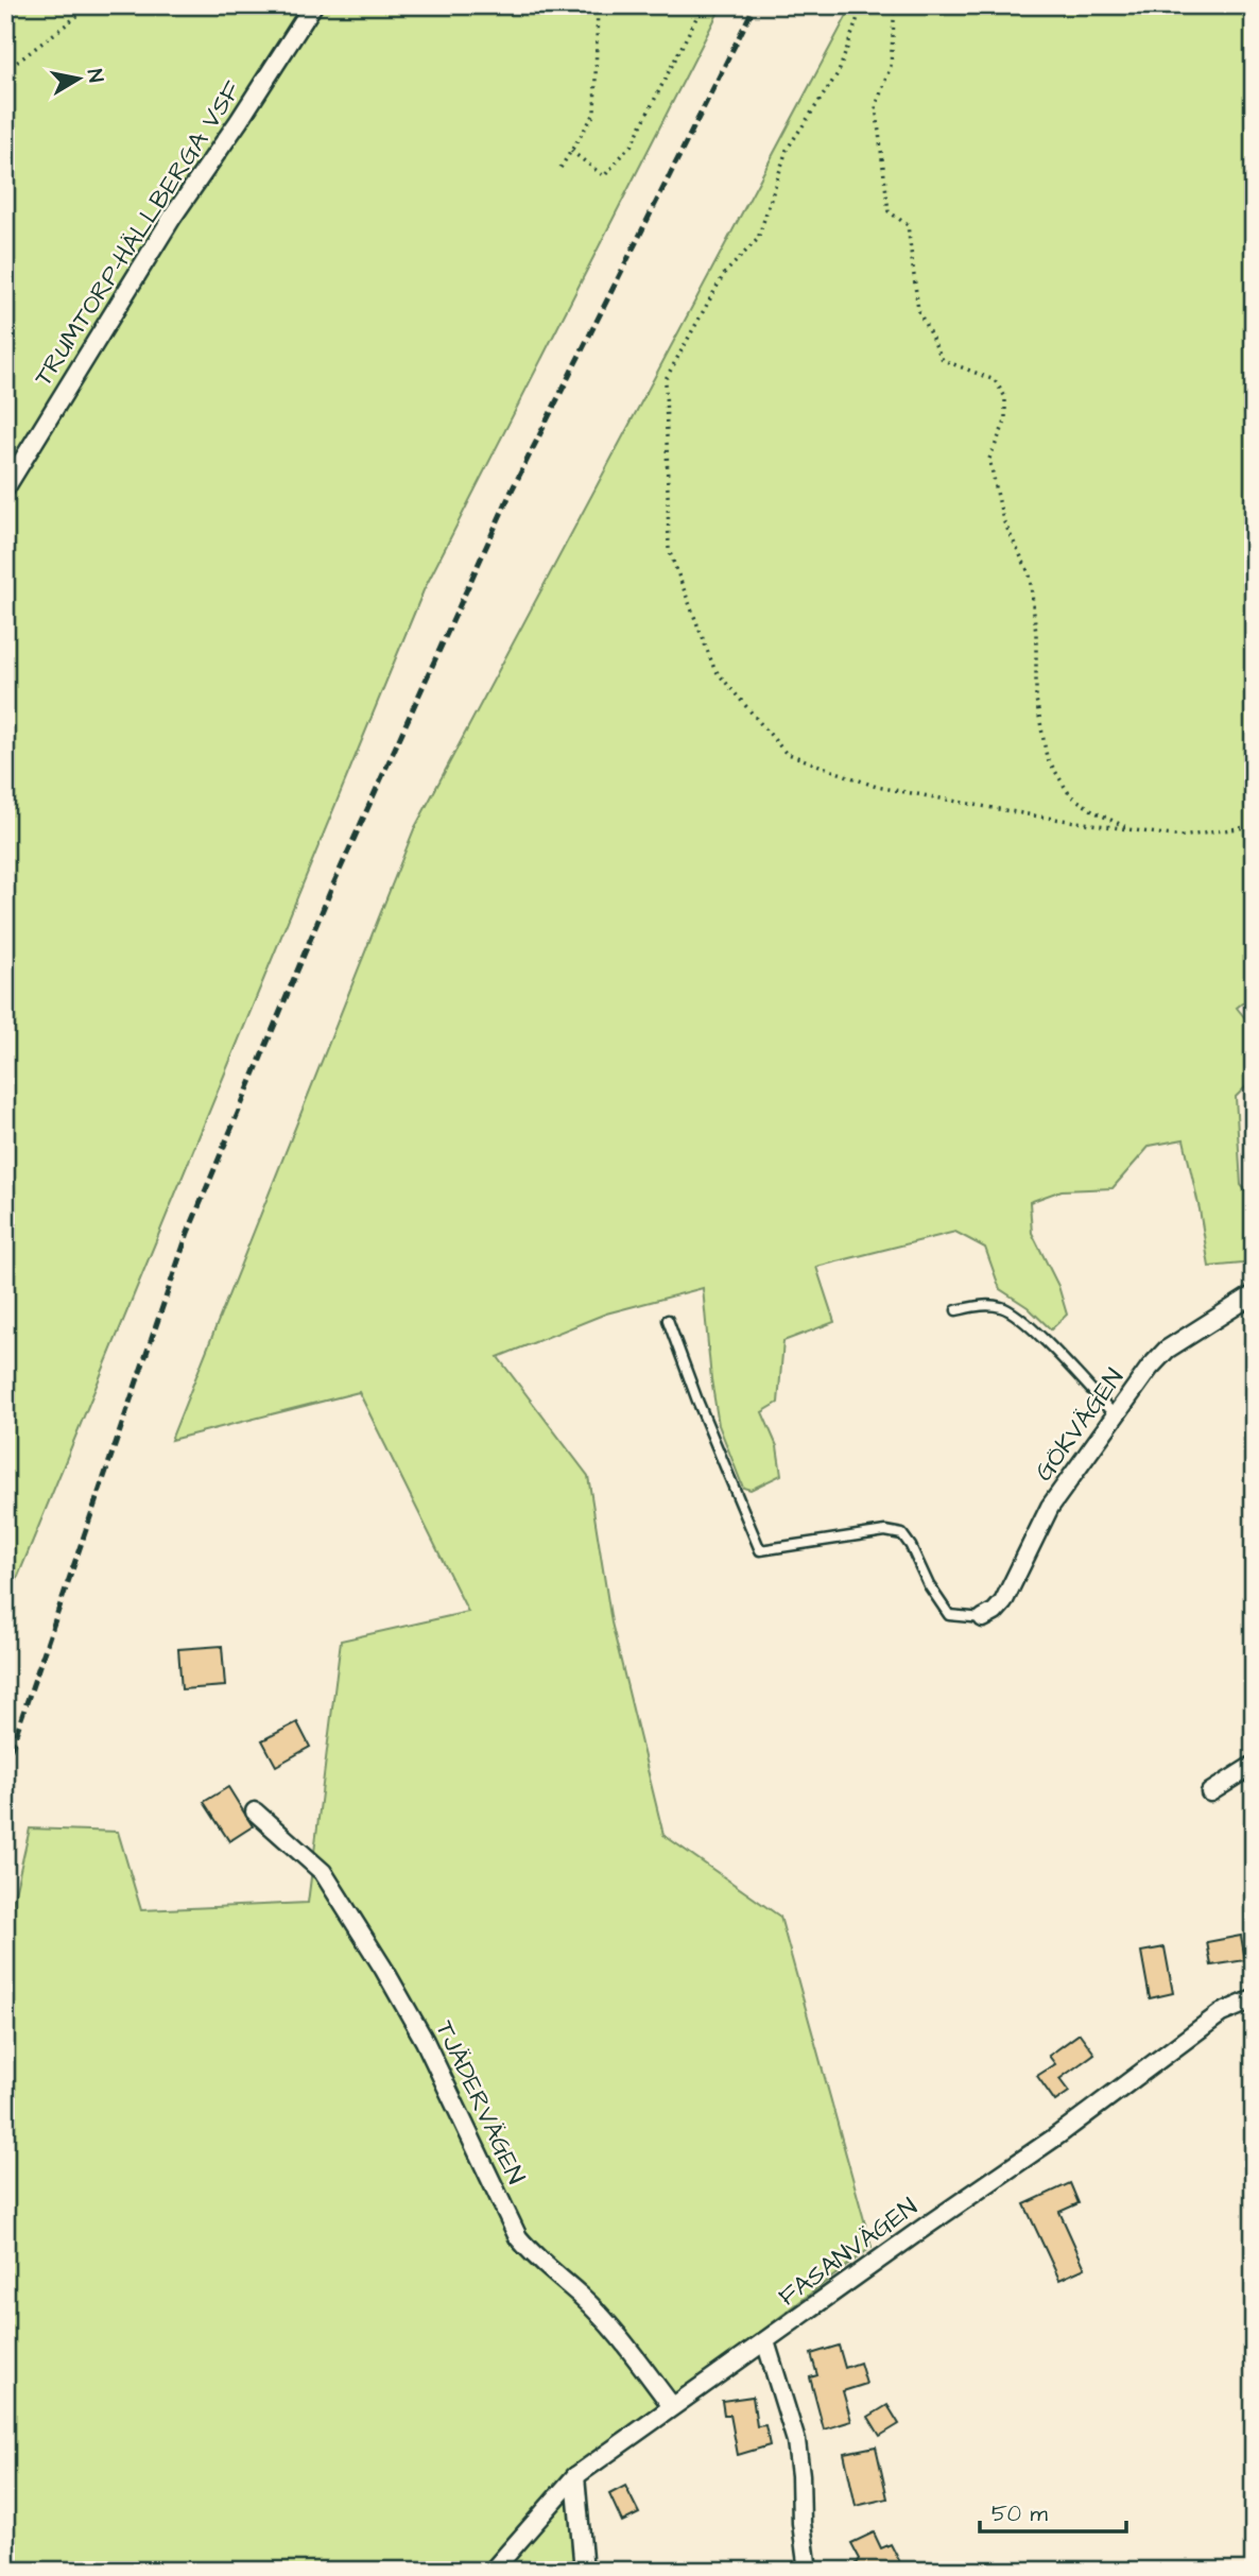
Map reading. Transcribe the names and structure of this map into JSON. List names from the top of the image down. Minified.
{"streets":{"street":["TRUMTORP-HÄLLBERGA VSF","GÖKVÄGEN","TJÄDERVÄGEN","FASANVÄGEN"]},"crossings":[["TJÄDERVÄGEN","FASANVÄGEN"]],"scale_bar":"50 m","north":"right"}
